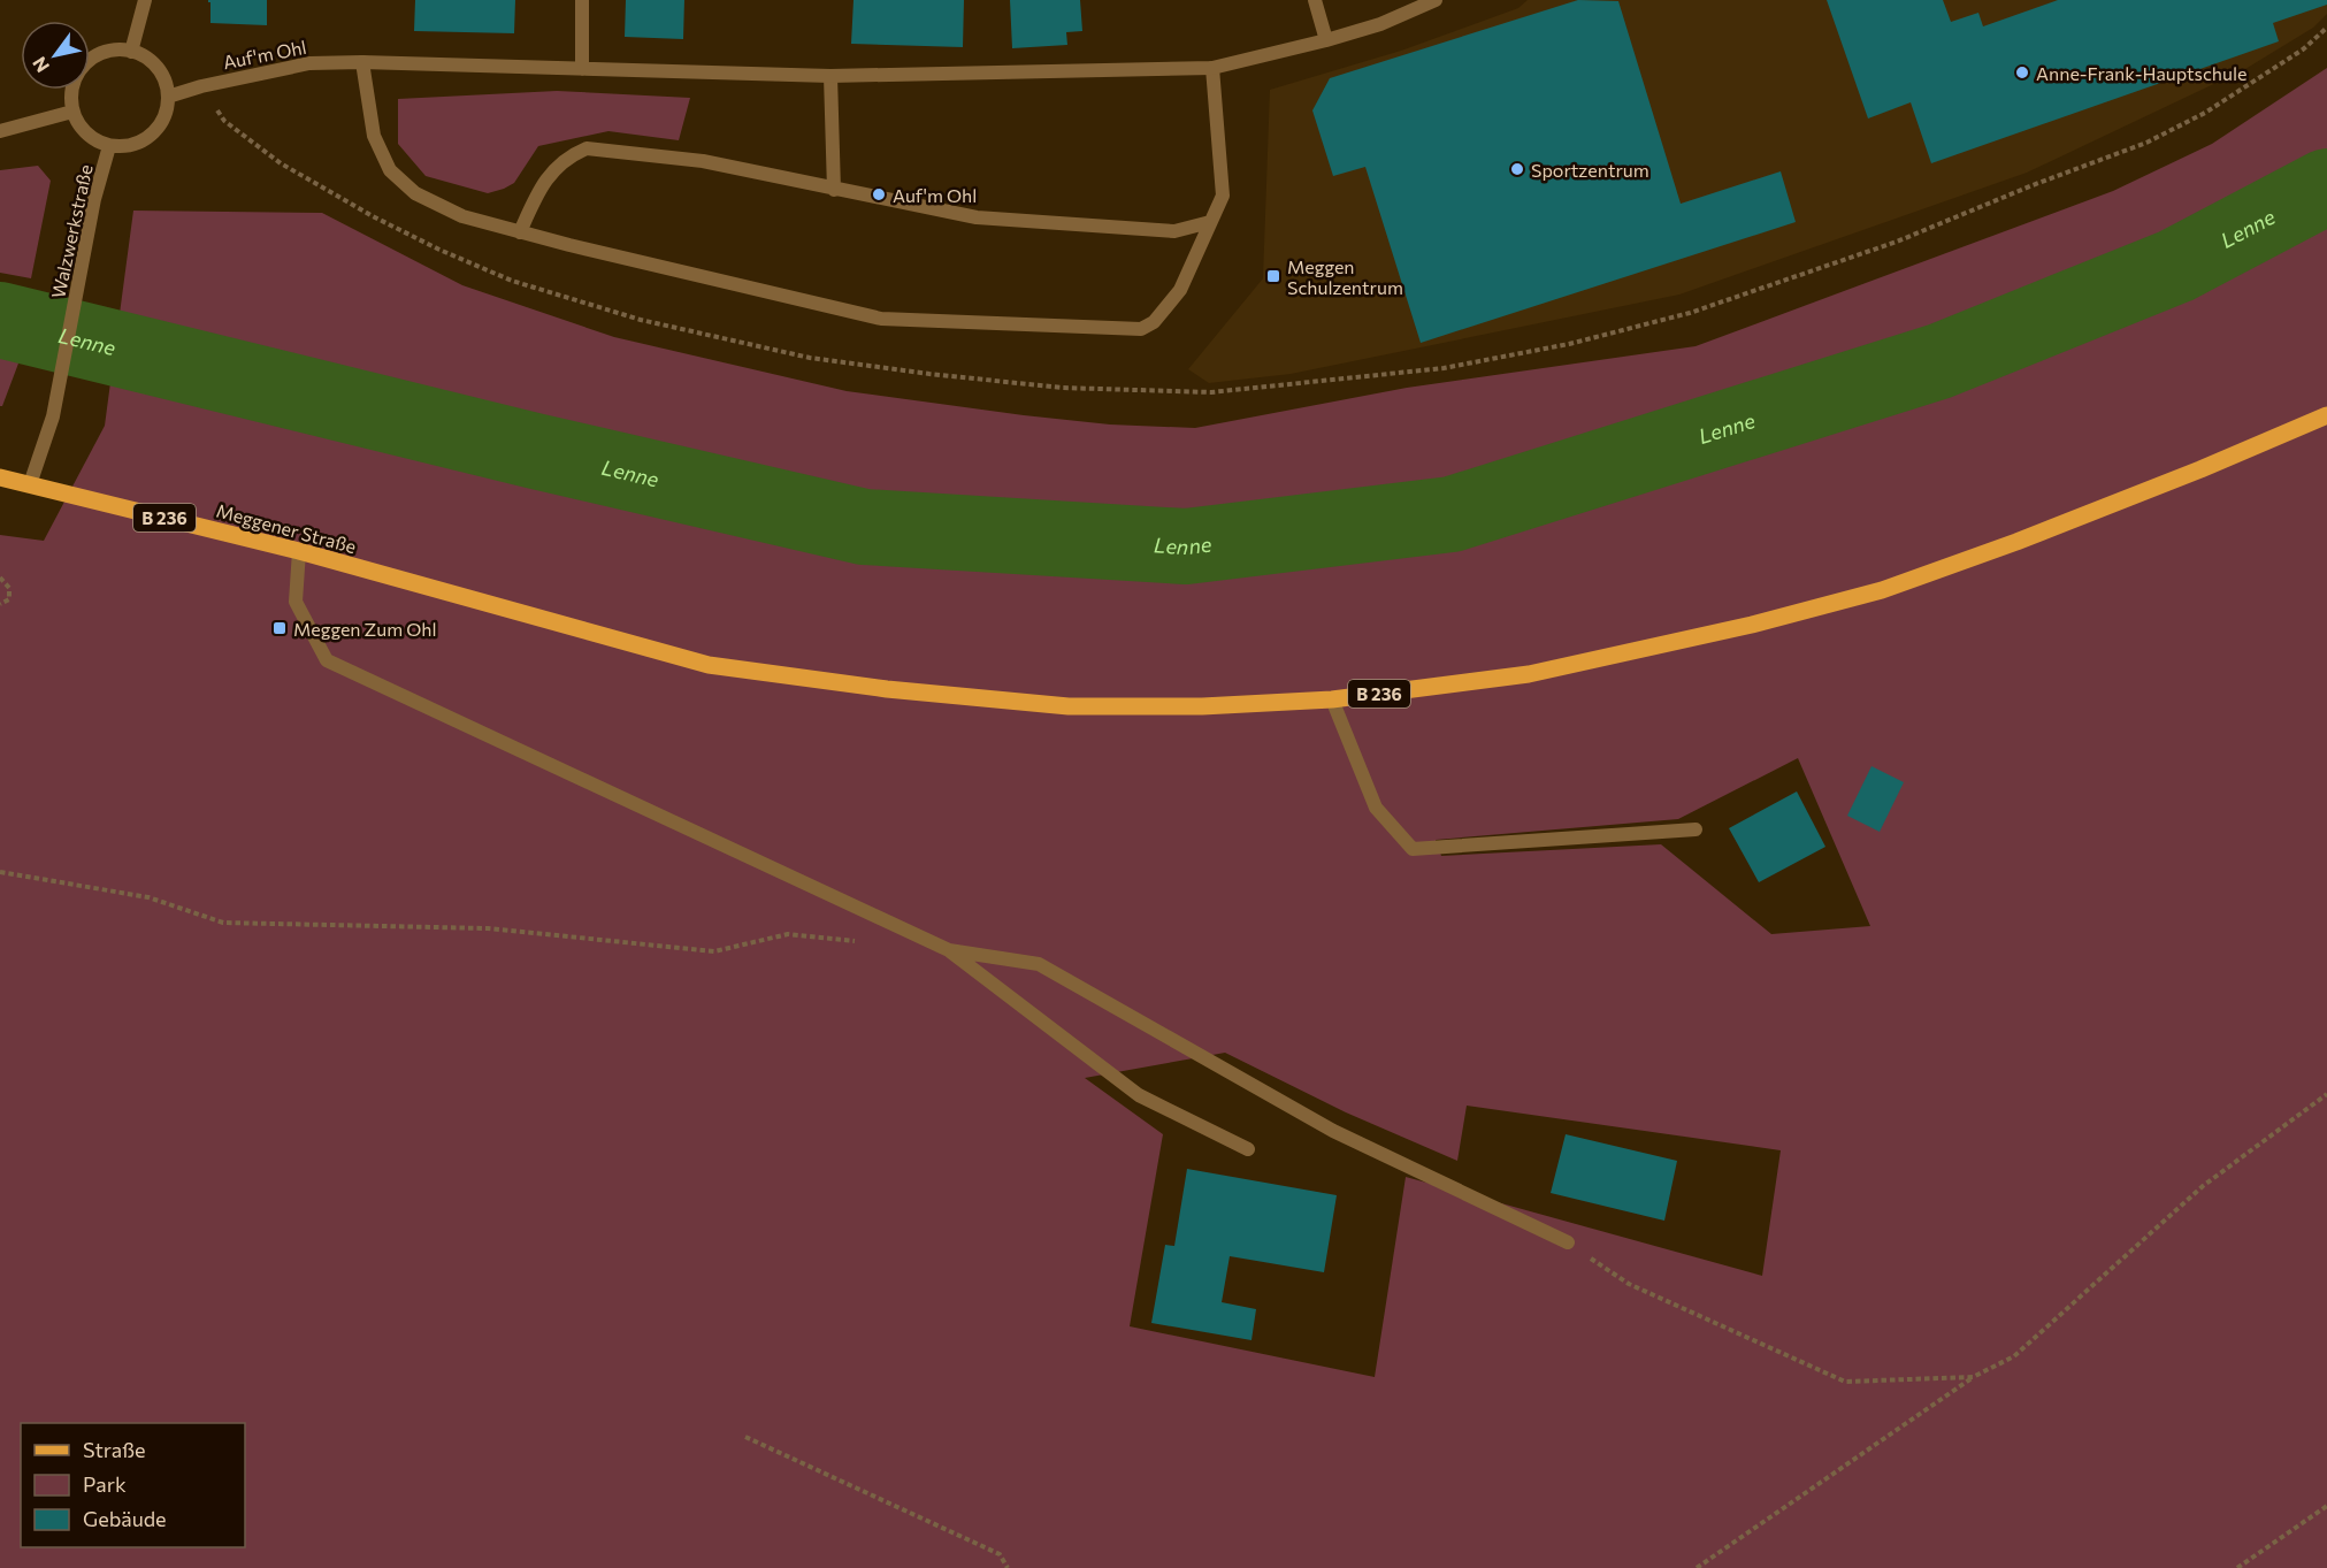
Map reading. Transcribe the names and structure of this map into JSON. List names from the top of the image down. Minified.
{"streets":{"main road":["B 236","Meggener Straße"],"street":["Auf'm Ohl","Walzwerkstraße"]},"crossings":[["Auf'm Ohl","Walzwerkstraße"],["Walzwerkstraße","Meggener Straße"],["B 236","Meggener Straße"]],"water":["Lenne"],"places":{"other":["Anne-Frank-Hauptschule","Sportzentrum","Auf'm Ohl"],"transit":["Meggen Schulzentrum","Meggen Zum Ohl"]},"legend":["Straße","Park","Gebäude"],"north":"bottom left"}
